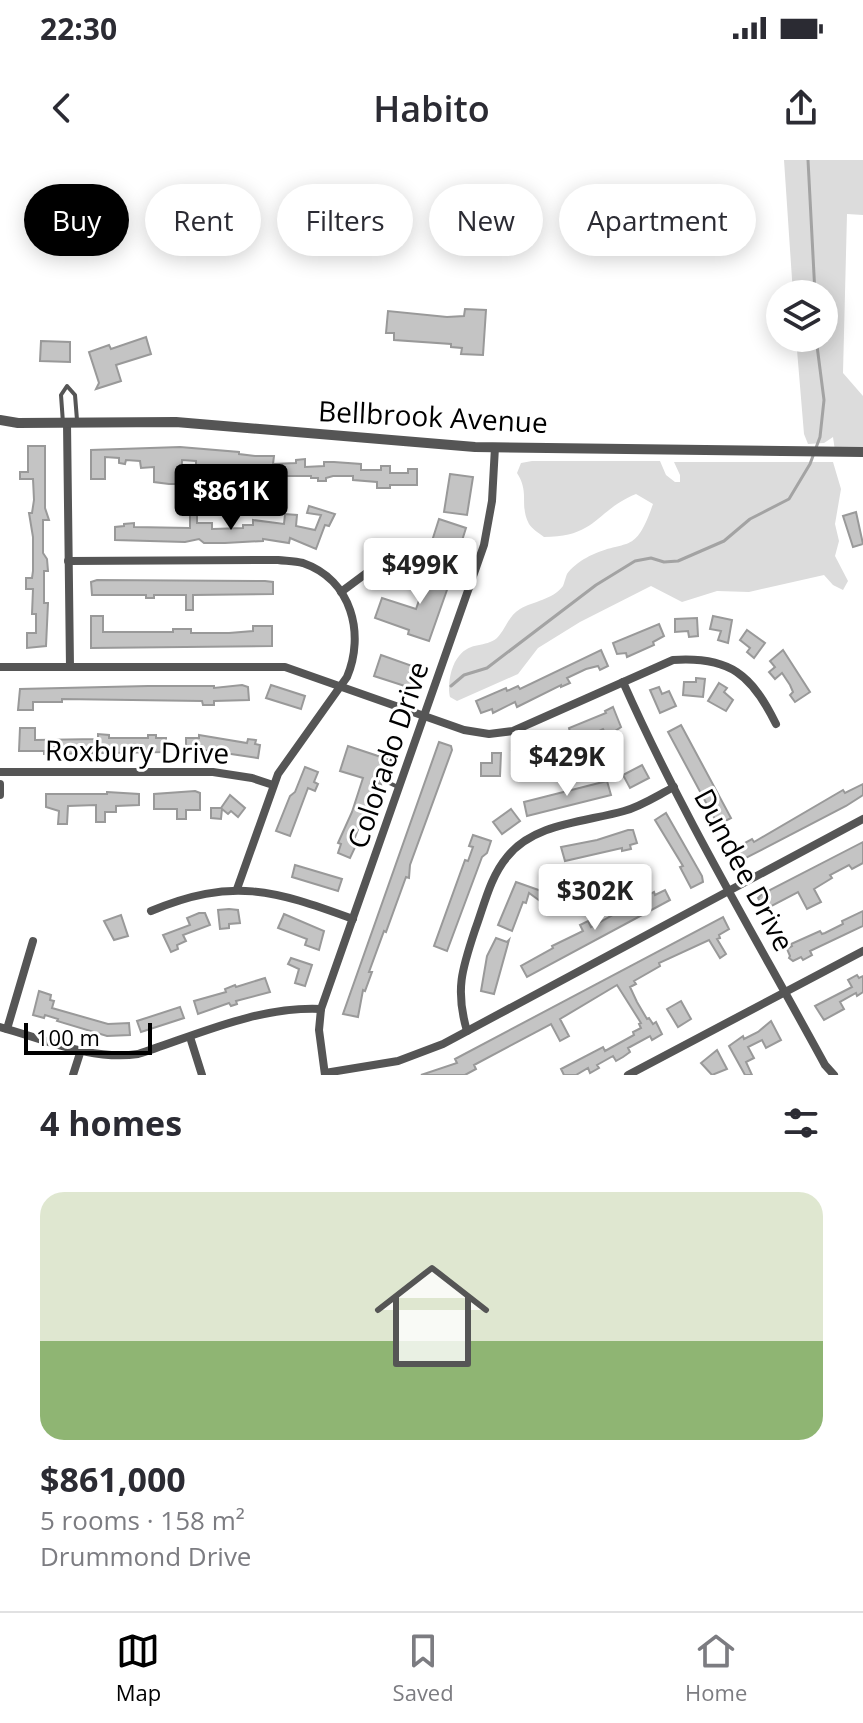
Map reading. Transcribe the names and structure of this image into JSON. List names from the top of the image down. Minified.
{"streets":{"street":["Bellbrook Avenue","Roxbury Drive","Colorado Drive","Dundee Drive"]},"crossings":[["Bellbrook Avenue","Colorado Drive"]],"scale_bar":"100 m","page":{"status":"22:30","header":"Habito","chip":["Buy","Rent","Filters","New","Apartment"],"price":["$861K","$499K","$429K","$302K"],"scale":"100 m","heading":"4 homes","list":[{"name":"$861,000","note":"5 rooms · 158 m² · Drummond Drive"}],"tabs":["Map","Saved","Home"]}}
